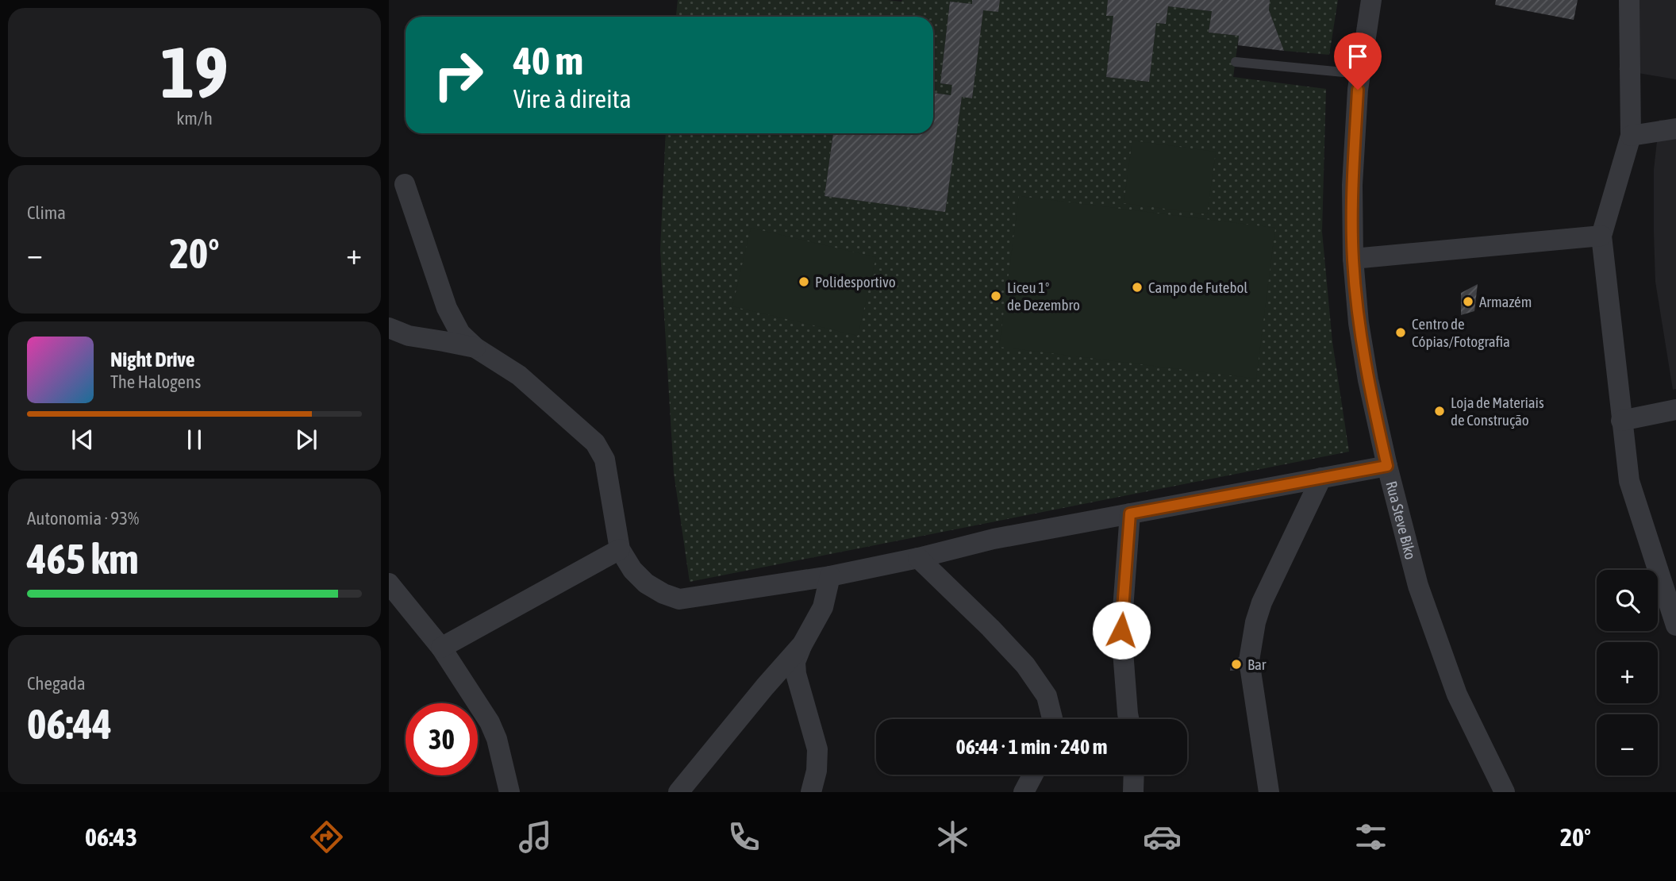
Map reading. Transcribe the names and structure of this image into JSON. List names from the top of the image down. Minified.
{"streets":{"street":["Rua Steve Biko"]},"places":["Polidesportivo","Campo de Futebol","Liceu 1º de Dezembro","Armazém","Centro de Cópias/Fotografia","Loja de Materiais de Construção","Bar"],"page":{"tile":[["19","km/h"],"Clima",["Autonomia · 93%","465 km"],["Chegada","06:44"]],"turn":["40 m","Vire à direita"],"heat":["−","20°","+"],"song":["Night Drive","The Halogens"],"map_buttons":["+","−"],"limit":"30","trip":"06:44 · 1 min · 240 m","tabs":["06:43","20°"]}}
